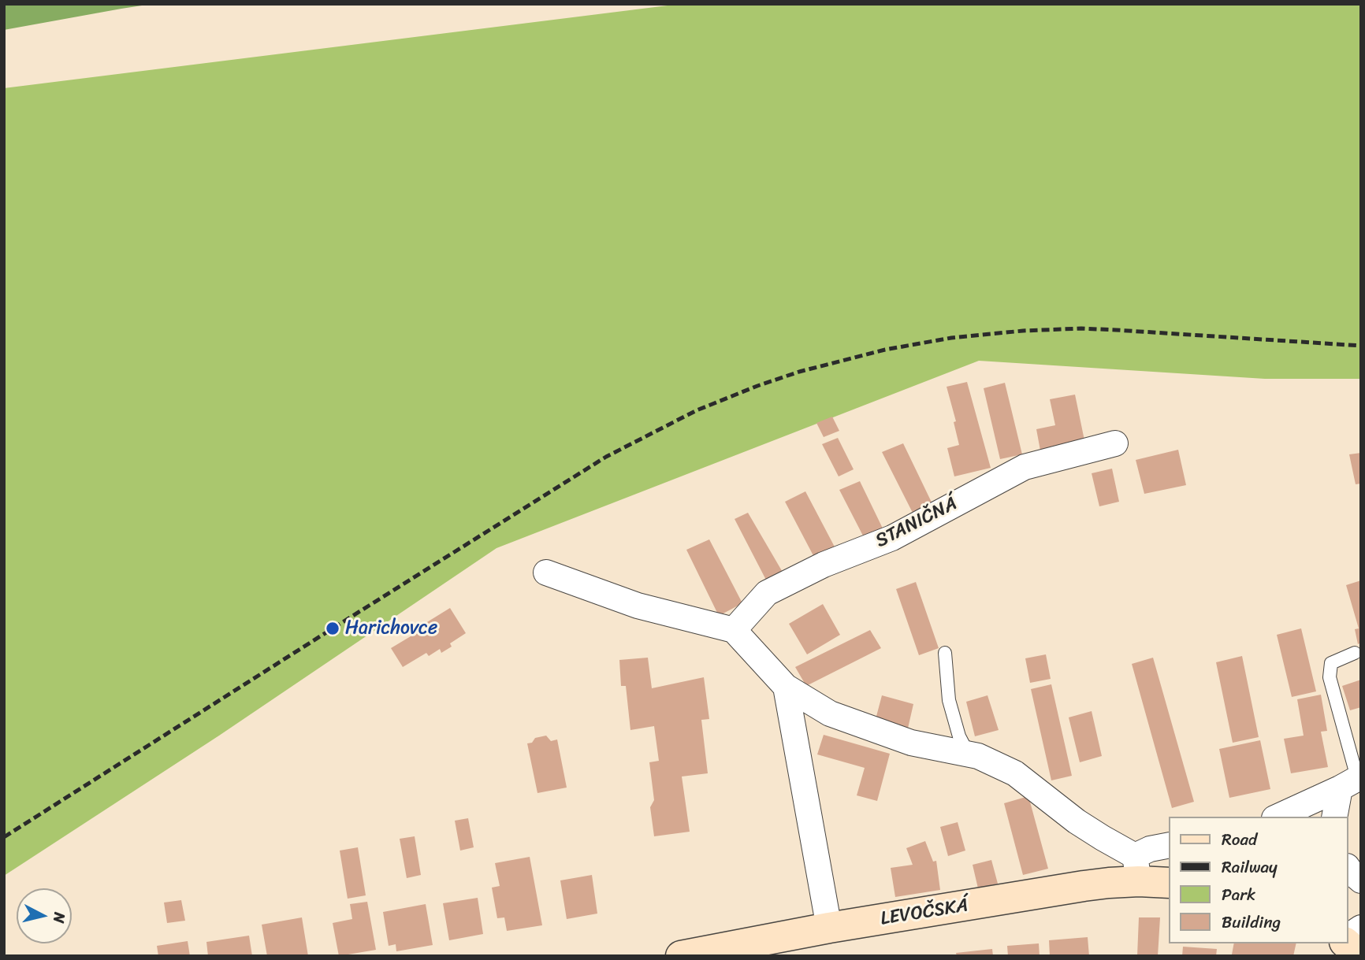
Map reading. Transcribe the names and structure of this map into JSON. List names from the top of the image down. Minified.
{"streets":{"main road":["LEVOČSKÁ"],"street":["STANIČNÁ"]},"places":["Harichovce"],"legend":["Road","Railway","Park","Building"],"north":"right"}
